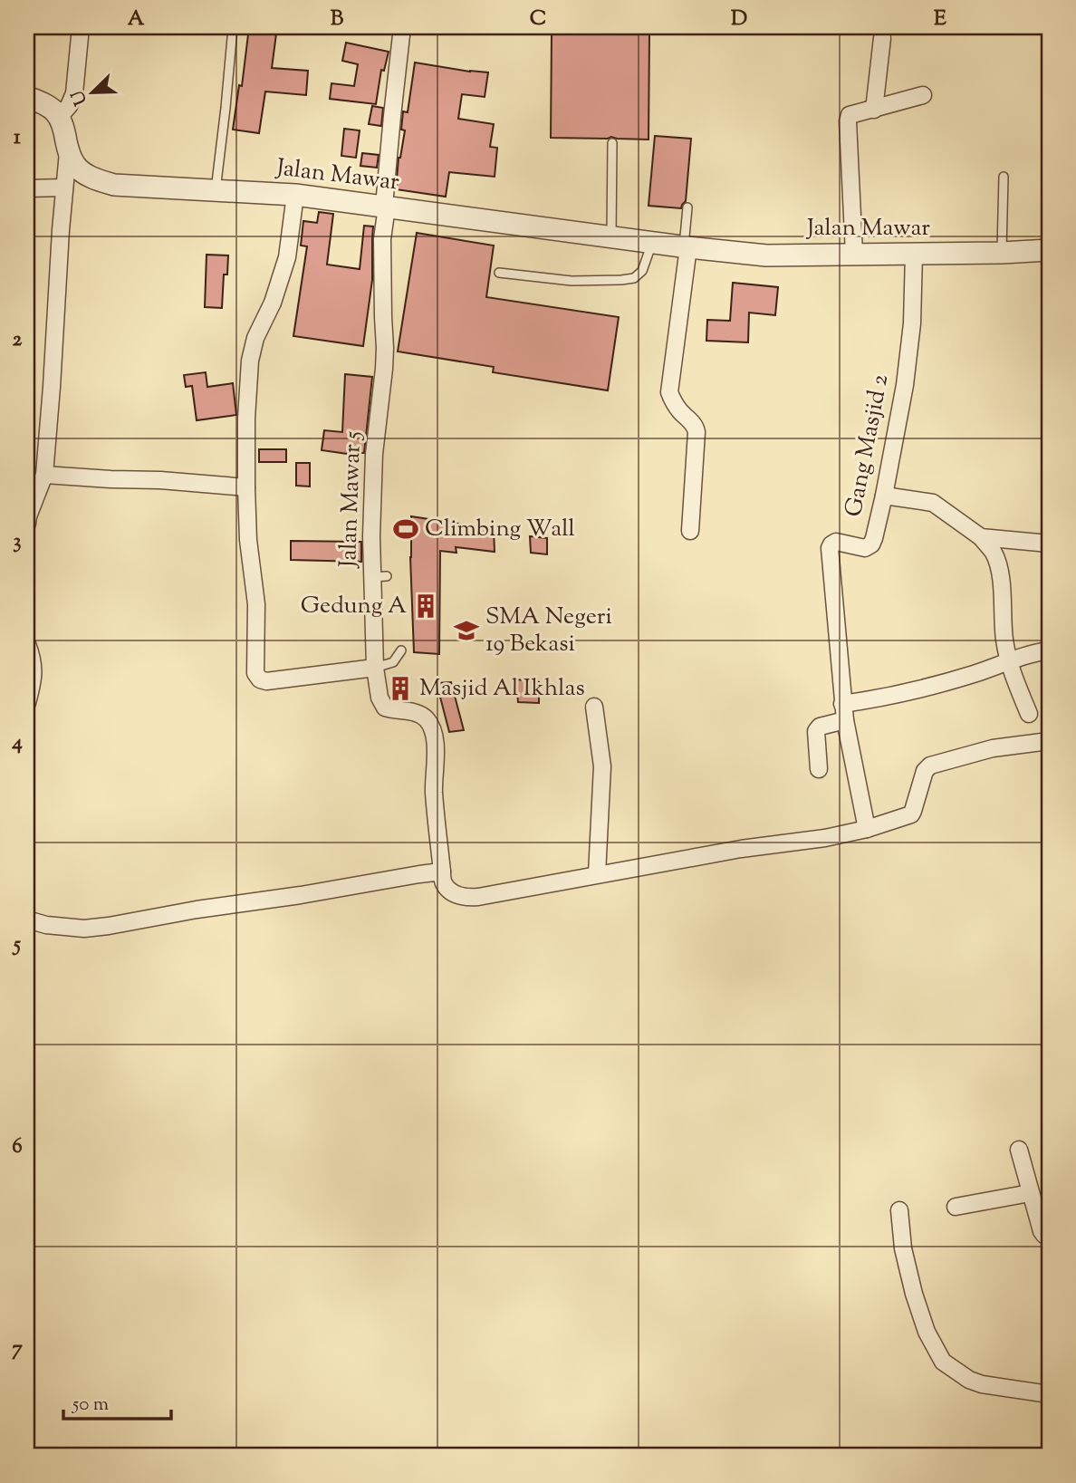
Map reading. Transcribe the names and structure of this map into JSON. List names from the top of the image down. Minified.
{"streets":{"street":["Jalan Mawar","Gang Masjid 2","Jalan Mawar 5"]},"crossings":[["Jalan Mawar","Gang Masjid 2"],["Jalan Mawar","Jalan Mawar 5"]],"places":{"sports":["Climbing Wall"],"building":["Gedung A","Masjid Al Ikhlas"],"school or university":["SMA Negeri 19 Bekasi"]},"scale_bar":"50 m","north":"bottom left","grid":{"columns":["A","B","C","D","E"],"rows":["1","2","3","4","5","6","7"]}}
